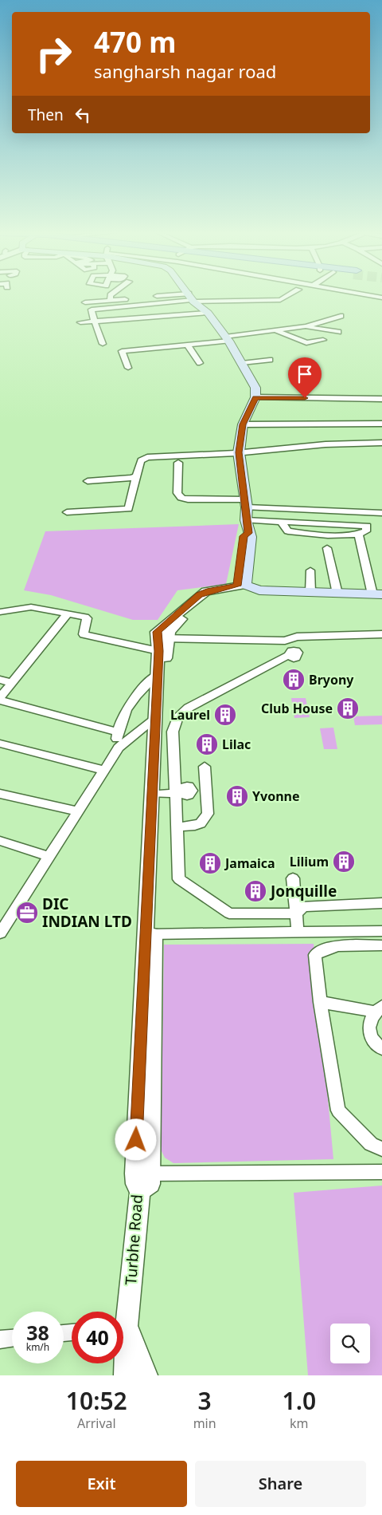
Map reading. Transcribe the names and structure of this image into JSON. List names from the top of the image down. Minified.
{"streets":{"street":["Turbhe Road"]},"places":{"building":["Bryony","Club House","Laurel","Lilac","Yvonne","Lilium","Jamaica","Jonquille"],"office":["DIC INDIAN LTD"]},"page":{"turn":["470 m","sangharsh nagar road"],"then":"Then","speed":"38 km/h","limit":"40","eta":["10:52","Arrival","3","min","1.0","km"],"buttons":["Exit","Share"]}}
